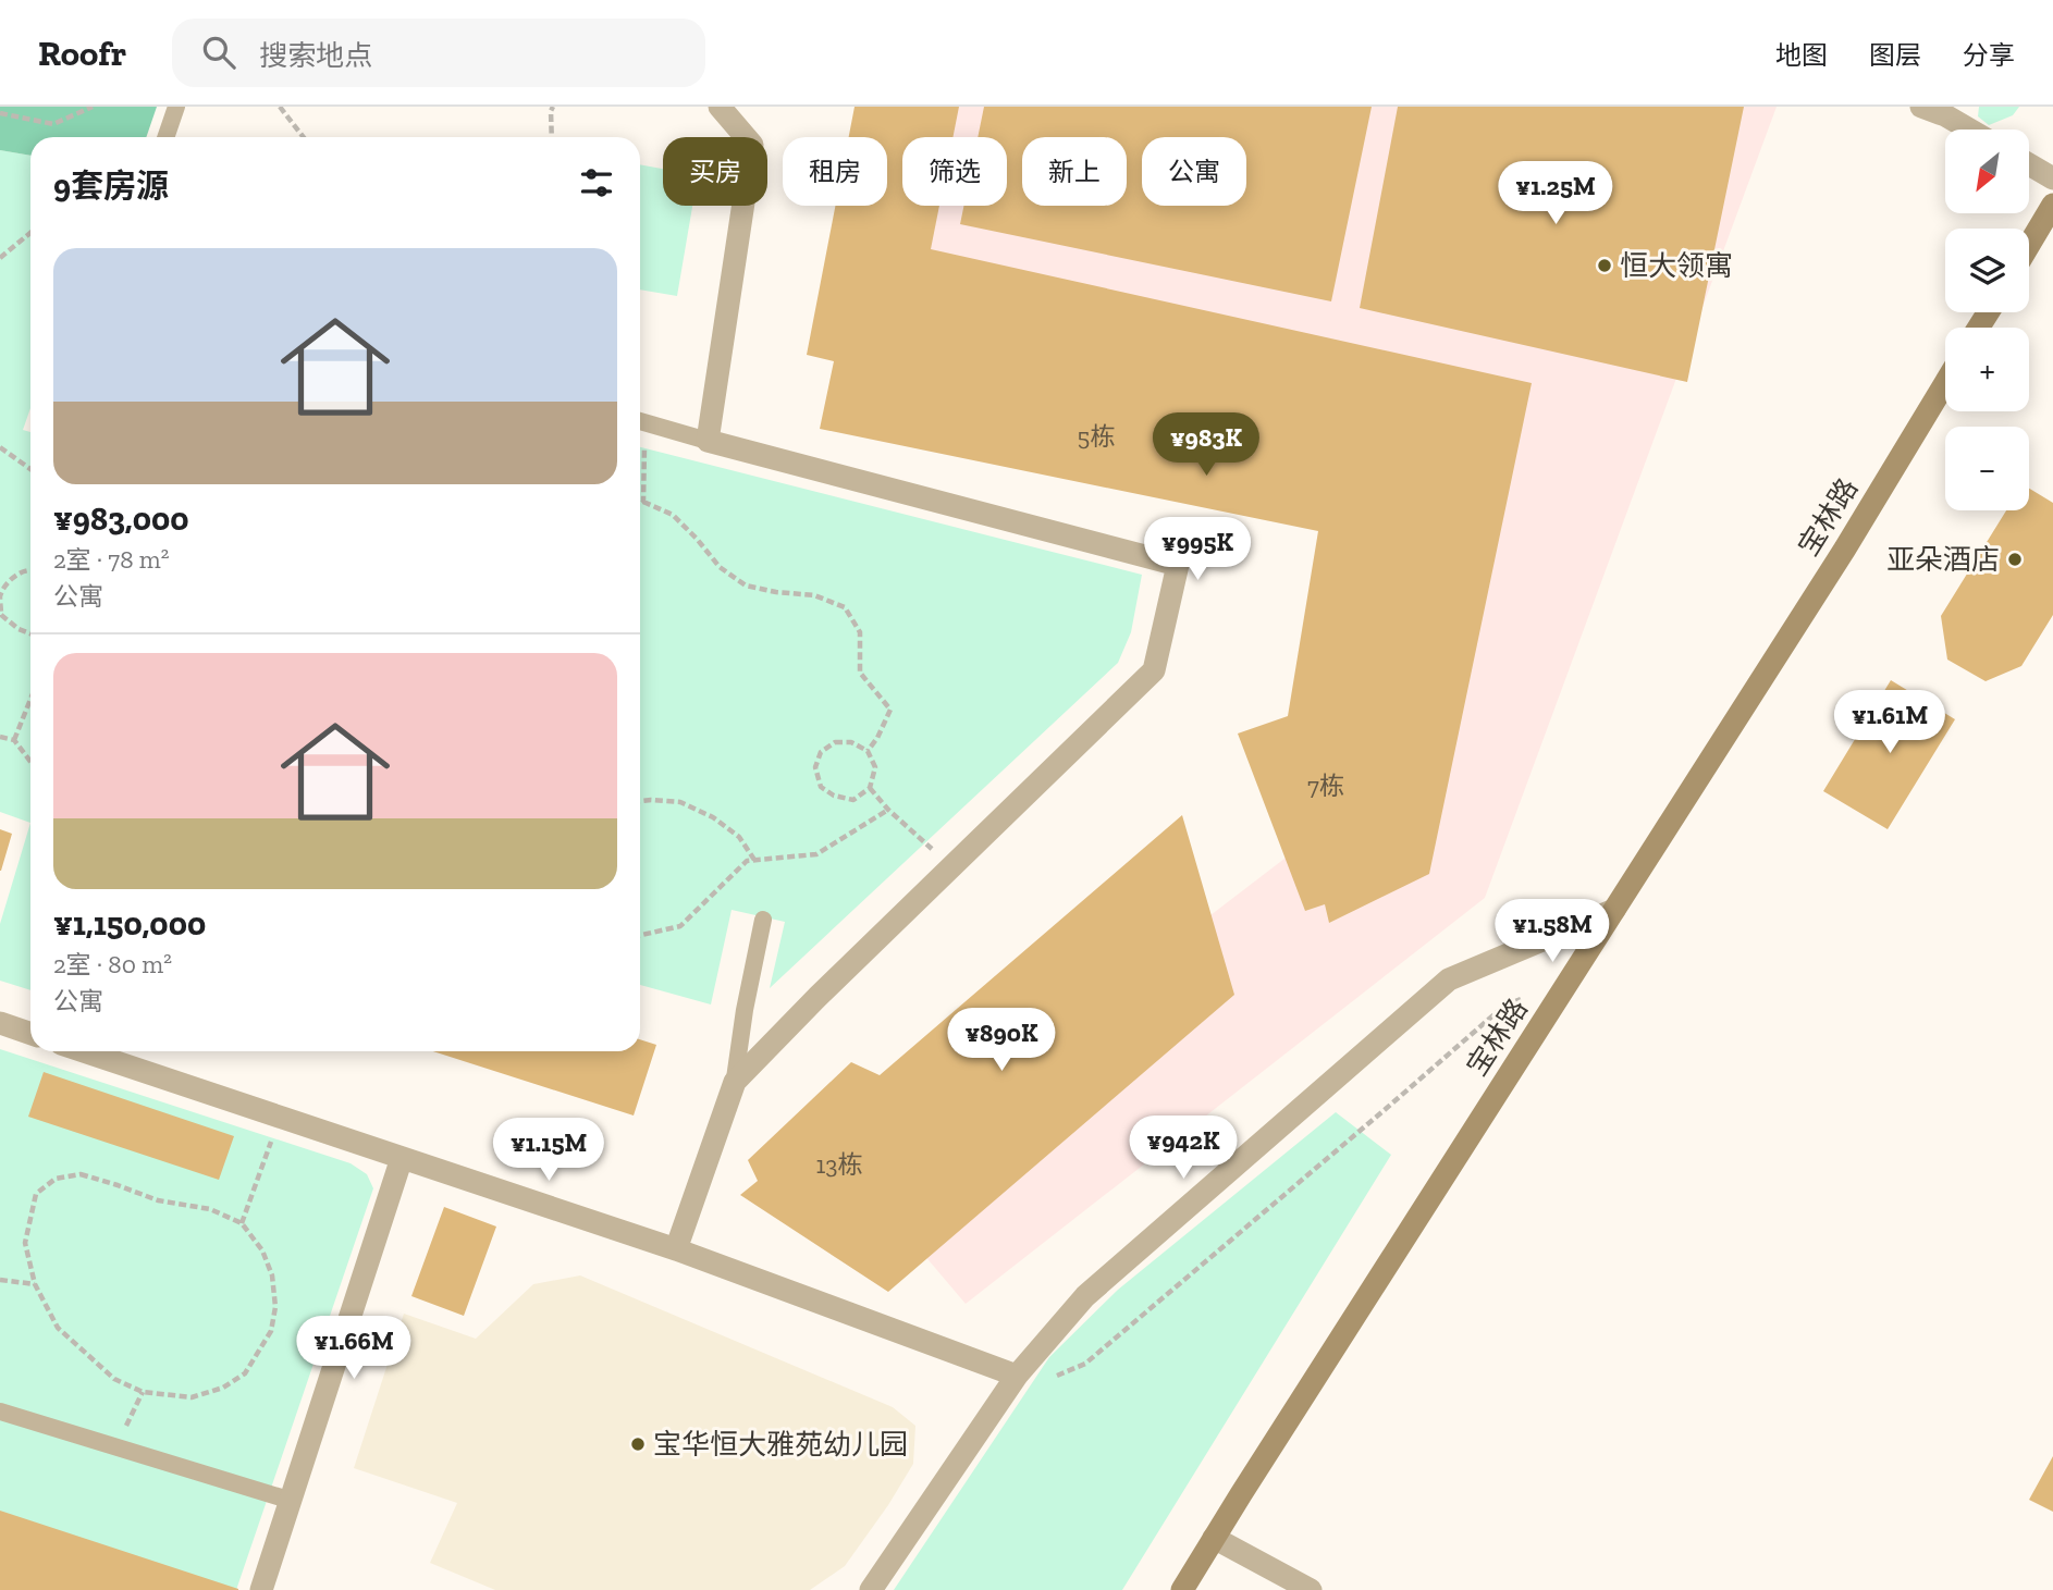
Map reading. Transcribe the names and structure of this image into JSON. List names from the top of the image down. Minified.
{"streets":{"street":["宝林路"]},"places":["恒大领寓","亚朵酒店","宝华恒大雅苑幼儿园"],"house_numbers":["5栋","7栋","13栋"],"north":"bottom left","page":{"header":"Roofr","search":"搜索地点","nav":["地图","图层","分享"],"map_buttons":["+","−"],"chip":["买房","租房","筛选","新上","公寓"],"heading":"9套房源","price":["¥1.25M","¥983K","¥995K","¥1.61M","¥1.58M","¥890K","¥942K","¥1.15M","¥1.66M"],"list":[{"name":"¥983,000","note":"2室 · 78 m² · 公寓"},{"name":"¥1,150,000","note":"2室 · 80 m² · 公寓"}]}}
